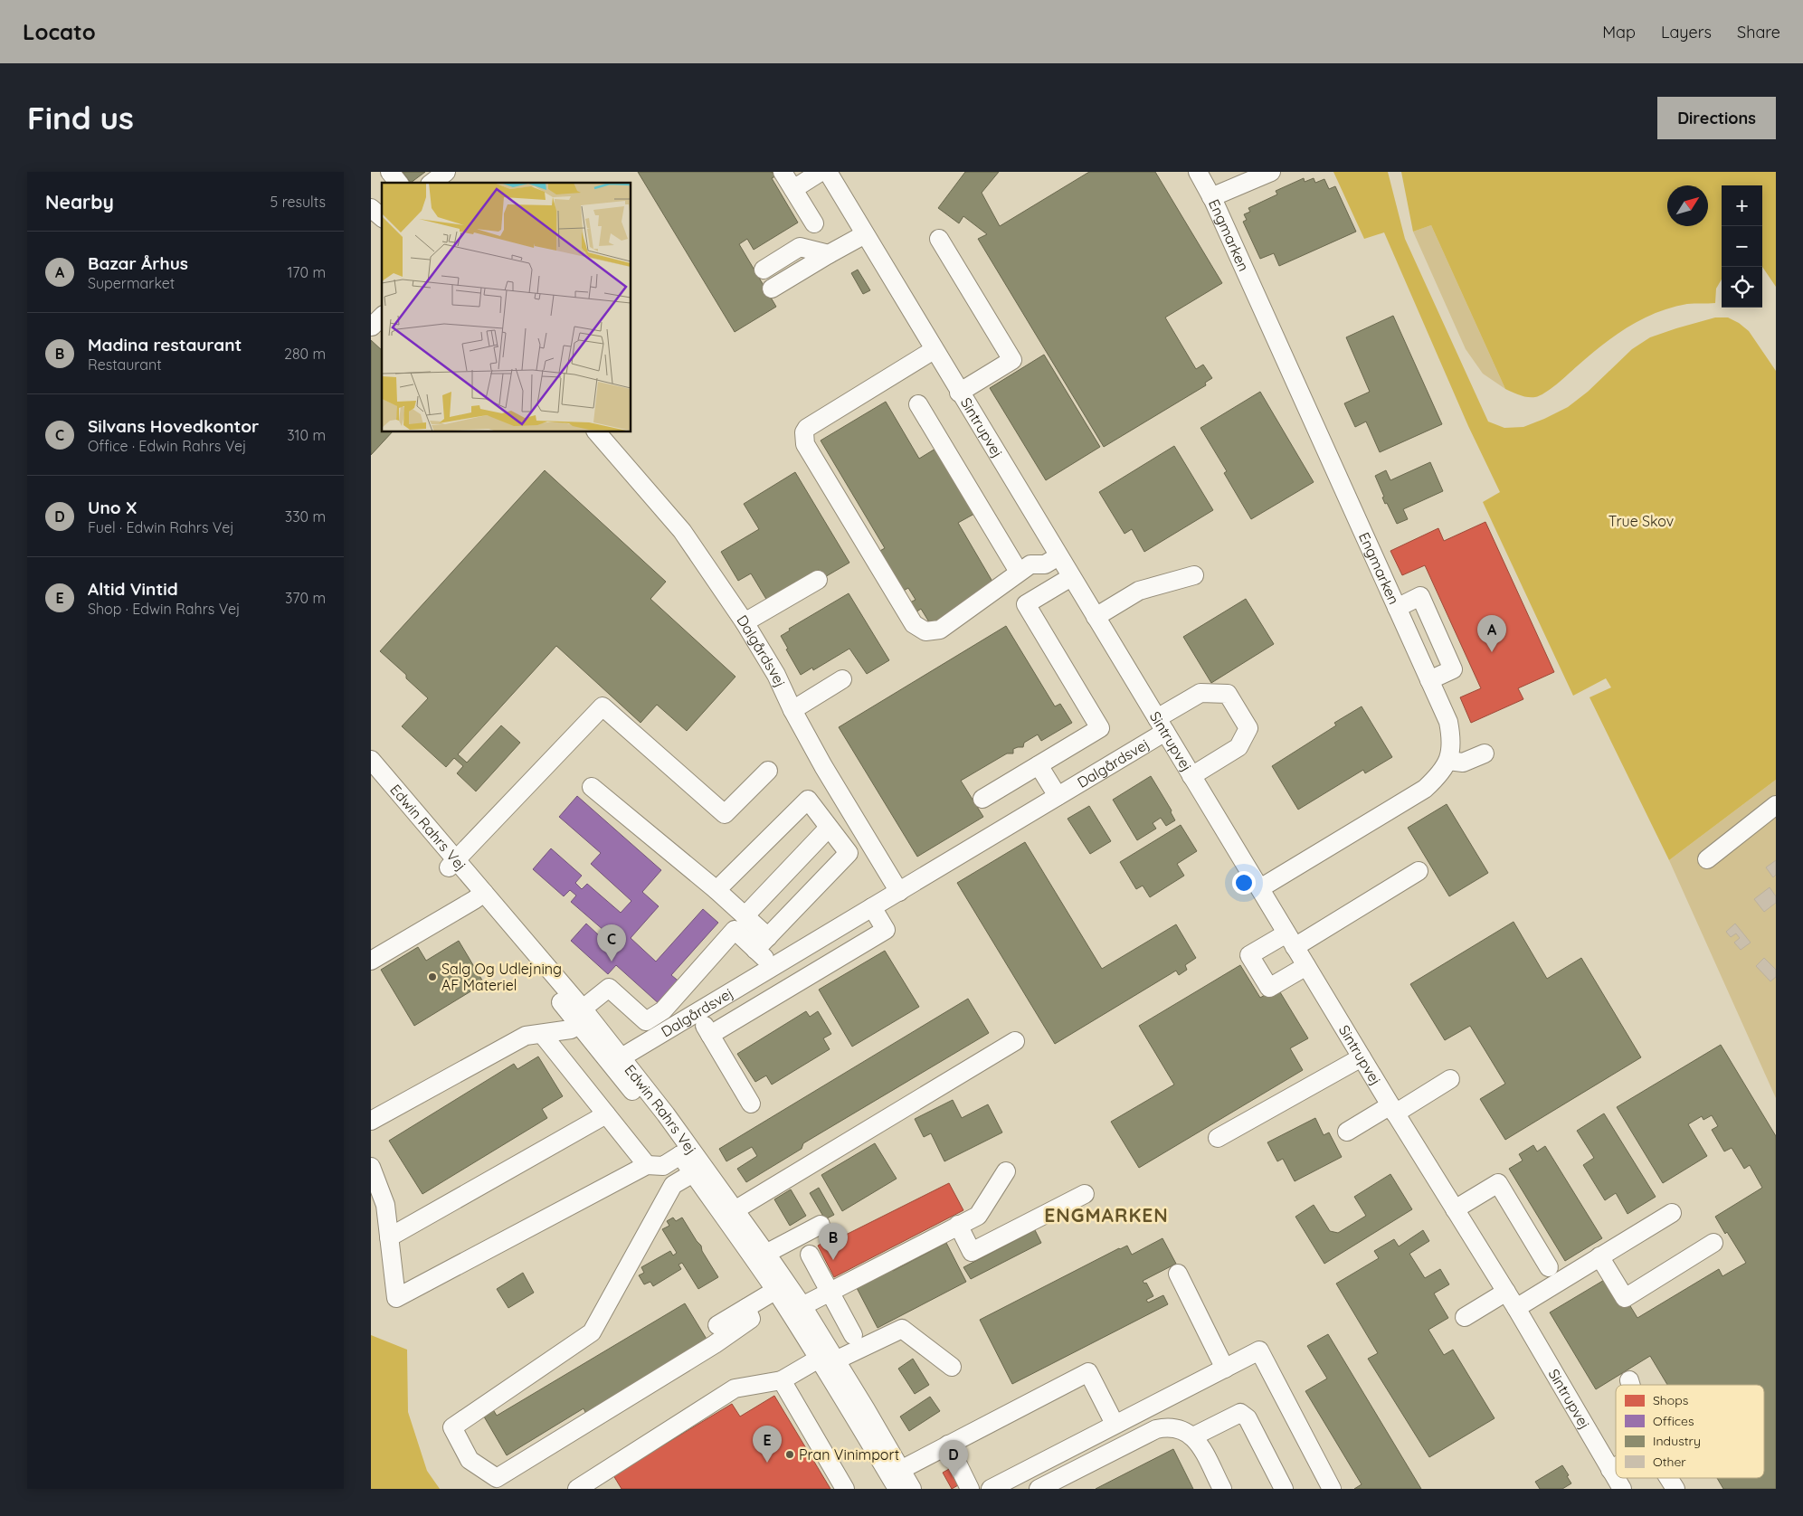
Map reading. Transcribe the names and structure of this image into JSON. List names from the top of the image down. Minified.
{"streets":{"street":["Engmarken","Sintrupvej","Dalgårdsvej","Edwin Rahrs Vej"]},"crossings":[["Engmarken","Sintrupvej"],["Sintrupvej","Dalgårdsvej"],["Dalgårdsvej","Edwin Rahrs Vej"]],"districts":["ENGMARKEN"],"parks":["True Skov"],"places":["Salg Og Udlejning AF Materiel","Pran Vinimport"],"legend":["Shops","Offices","Industry","Other"],"north":"top right","page":{"header":"Locato","nav":["Map","Layers","Share"],"buttons":"Directions","title":"Find us","heading":["Nearby","5 results"],"map_buttons":["+","−"],"list":[{"mark":"A","name":"Bazar Århus","note":"Supermarket","value":"170 m"},{"mark":"B","name":"Madina restaurant","note":"Restaurant","value":"280 m"},{"mark":"C","name":"Silvans Hovedkontor","note":"Office · Edwin Rahrs Vej","value":"310 m"},{"mark":"D","name":"Uno X","note":"Fuel · Edwin Rahrs Vej","value":"330 m"},{"mark":"E","name":"Altid Vintid","note":"Shop · Edwin Rahrs Vej","value":"370 m"}],"pins":["A","C","B","E","D"]}}
